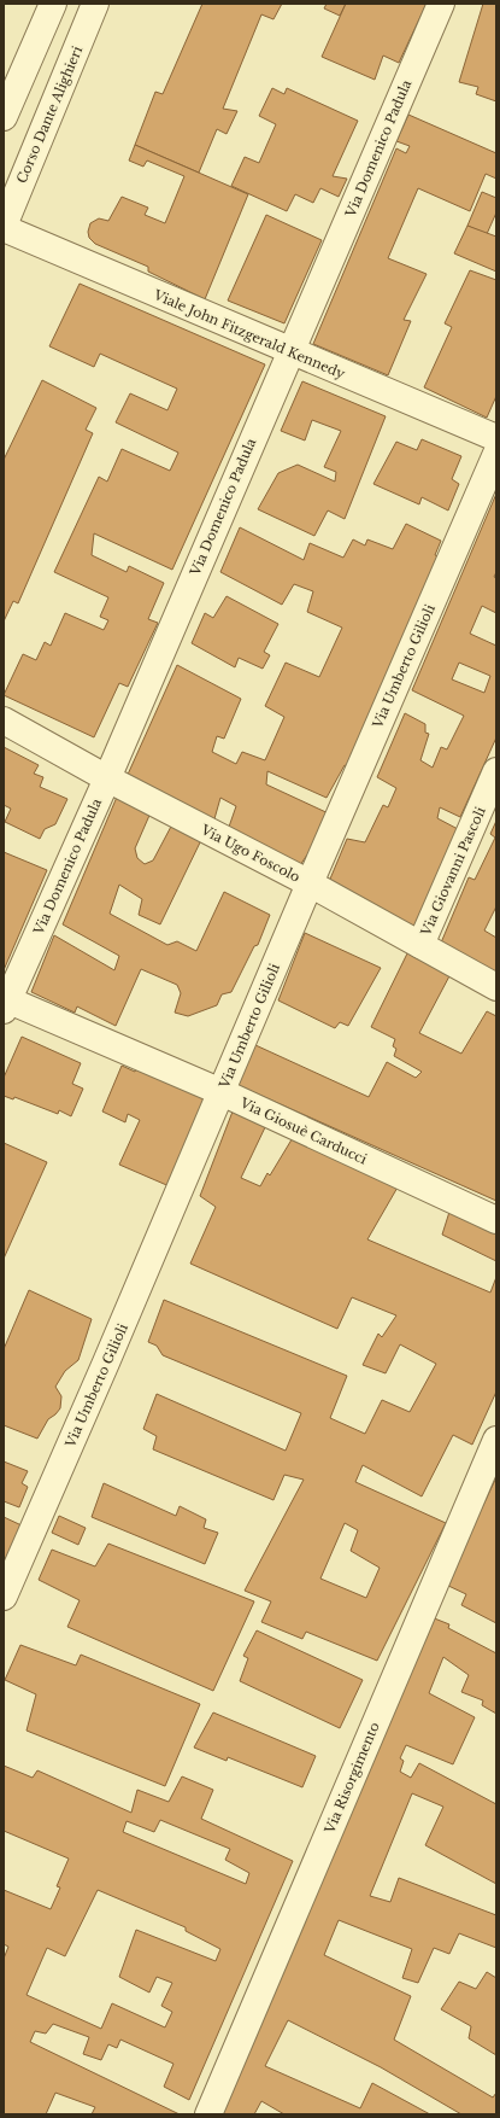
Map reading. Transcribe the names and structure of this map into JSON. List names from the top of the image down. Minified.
{"streets":{"street":["Corso Dante Alighieri","Via Domenico Padula","Viale John Fitzgerald Kennedy","Via Umberto Gilioli","Via Ugo Foscolo","Via Giovanni Pascoli","Via Giosuè Carducci","Via Risorgimento"]},"crossings":[["Corso Dante Alighieri","Viale John Fitzgerald Kennedy"],["Via Domenico Padula","Viale John Fitzgerald Kennedy"],["Via Domenico Padula","Via Ugo Foscolo"],["Via Domenico Padula","Via Giosuè Carducci"],["Via Umberto Gilioli","Via Ugo Foscolo"],["Via Umberto Gilioli","Via Giosuè Carducci"],["Via Ugo Foscolo","Via Giovanni Pascoli"]]}
